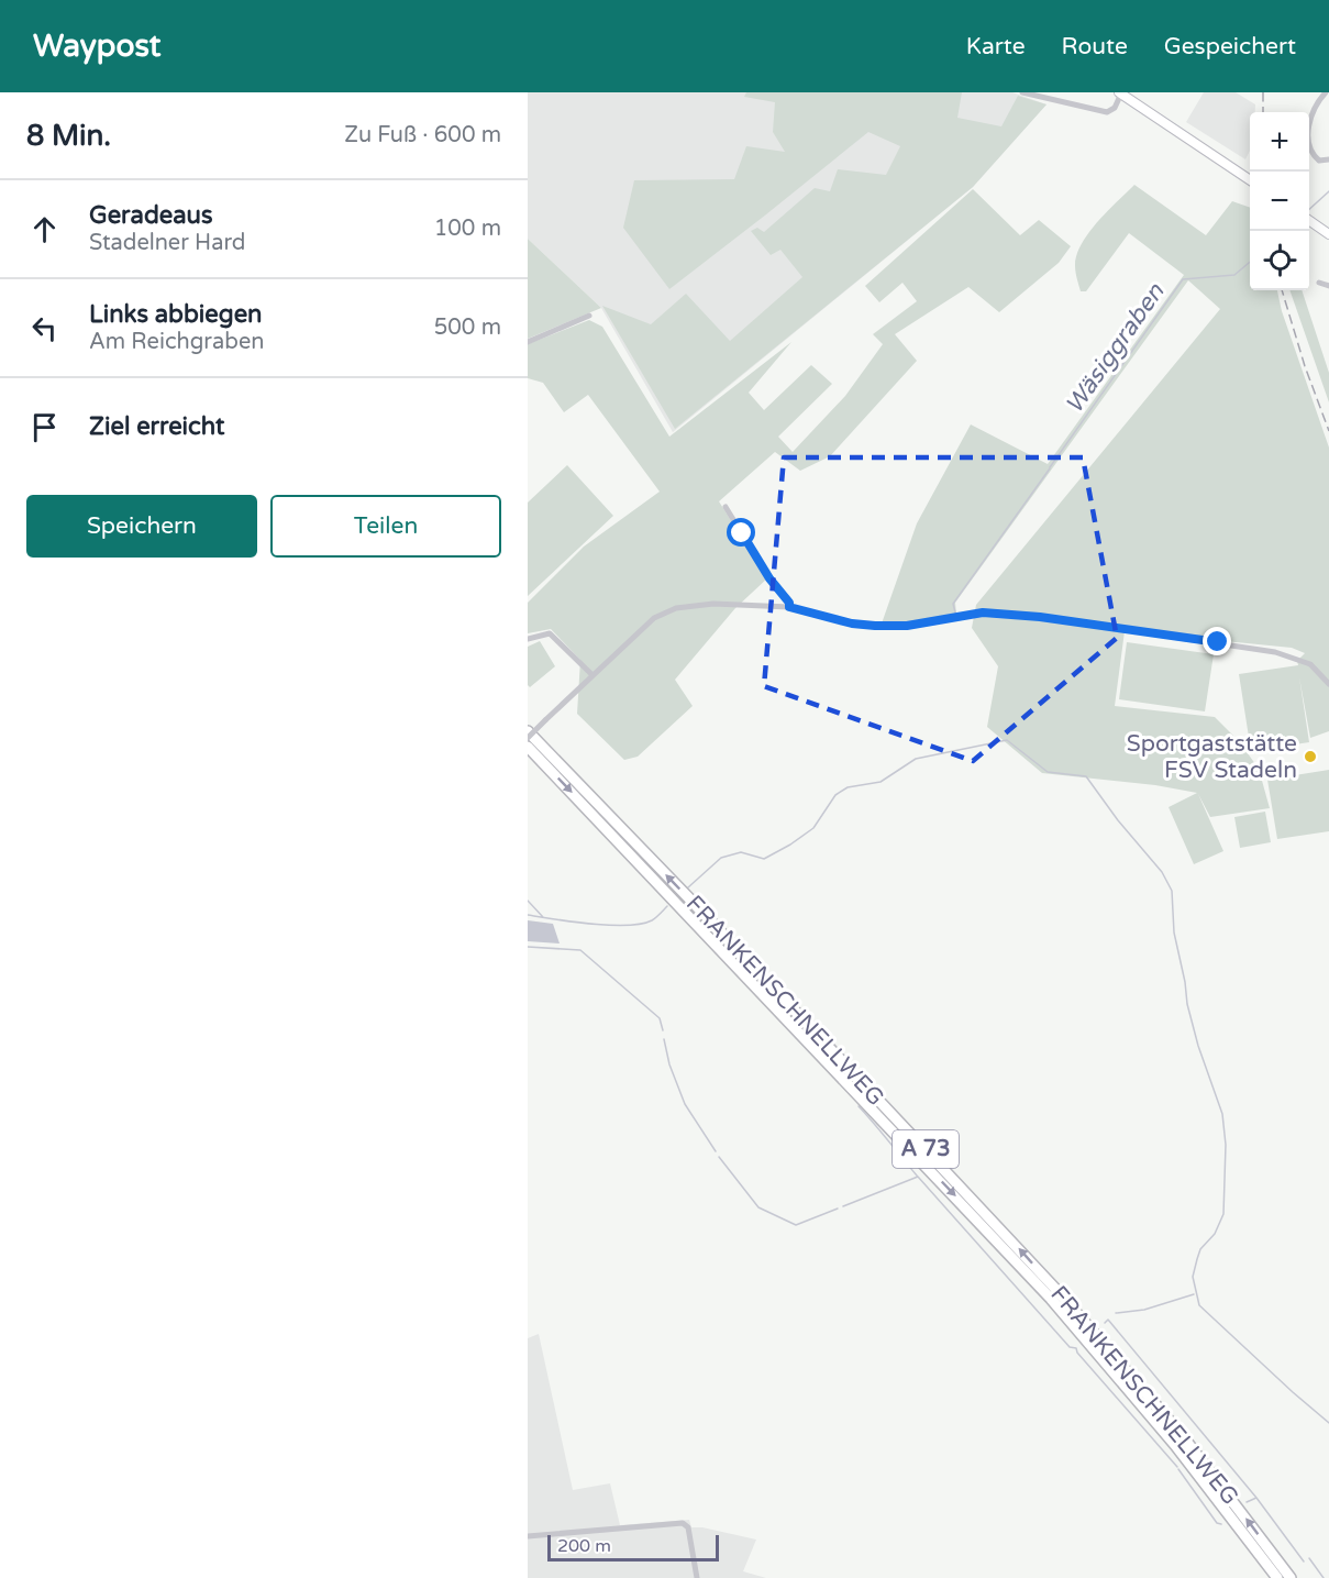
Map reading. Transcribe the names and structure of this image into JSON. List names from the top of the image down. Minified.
{"streets":{"highway":["FRANKENSCHNELLWEG","A 73"]},"water":["Wäsiggraben"],"places":["Sportgaststätte FSV Stadeln"],"scale_bar":"200 m","page":{"header":"Waypost","nav":["Karte","Route","Gespeichert"],"heading":["8 Min.","Zu Fuß · 600 m"],"map_buttons":["+","−"],"list":[["Geradeaus","Stadelner Hard","100 m"],["Links abbiegen","Am Reichgraben","500 m"],"Ziel erreicht"],"buttons":["Speichern","Teilen"],"scale":"200 m"}}
